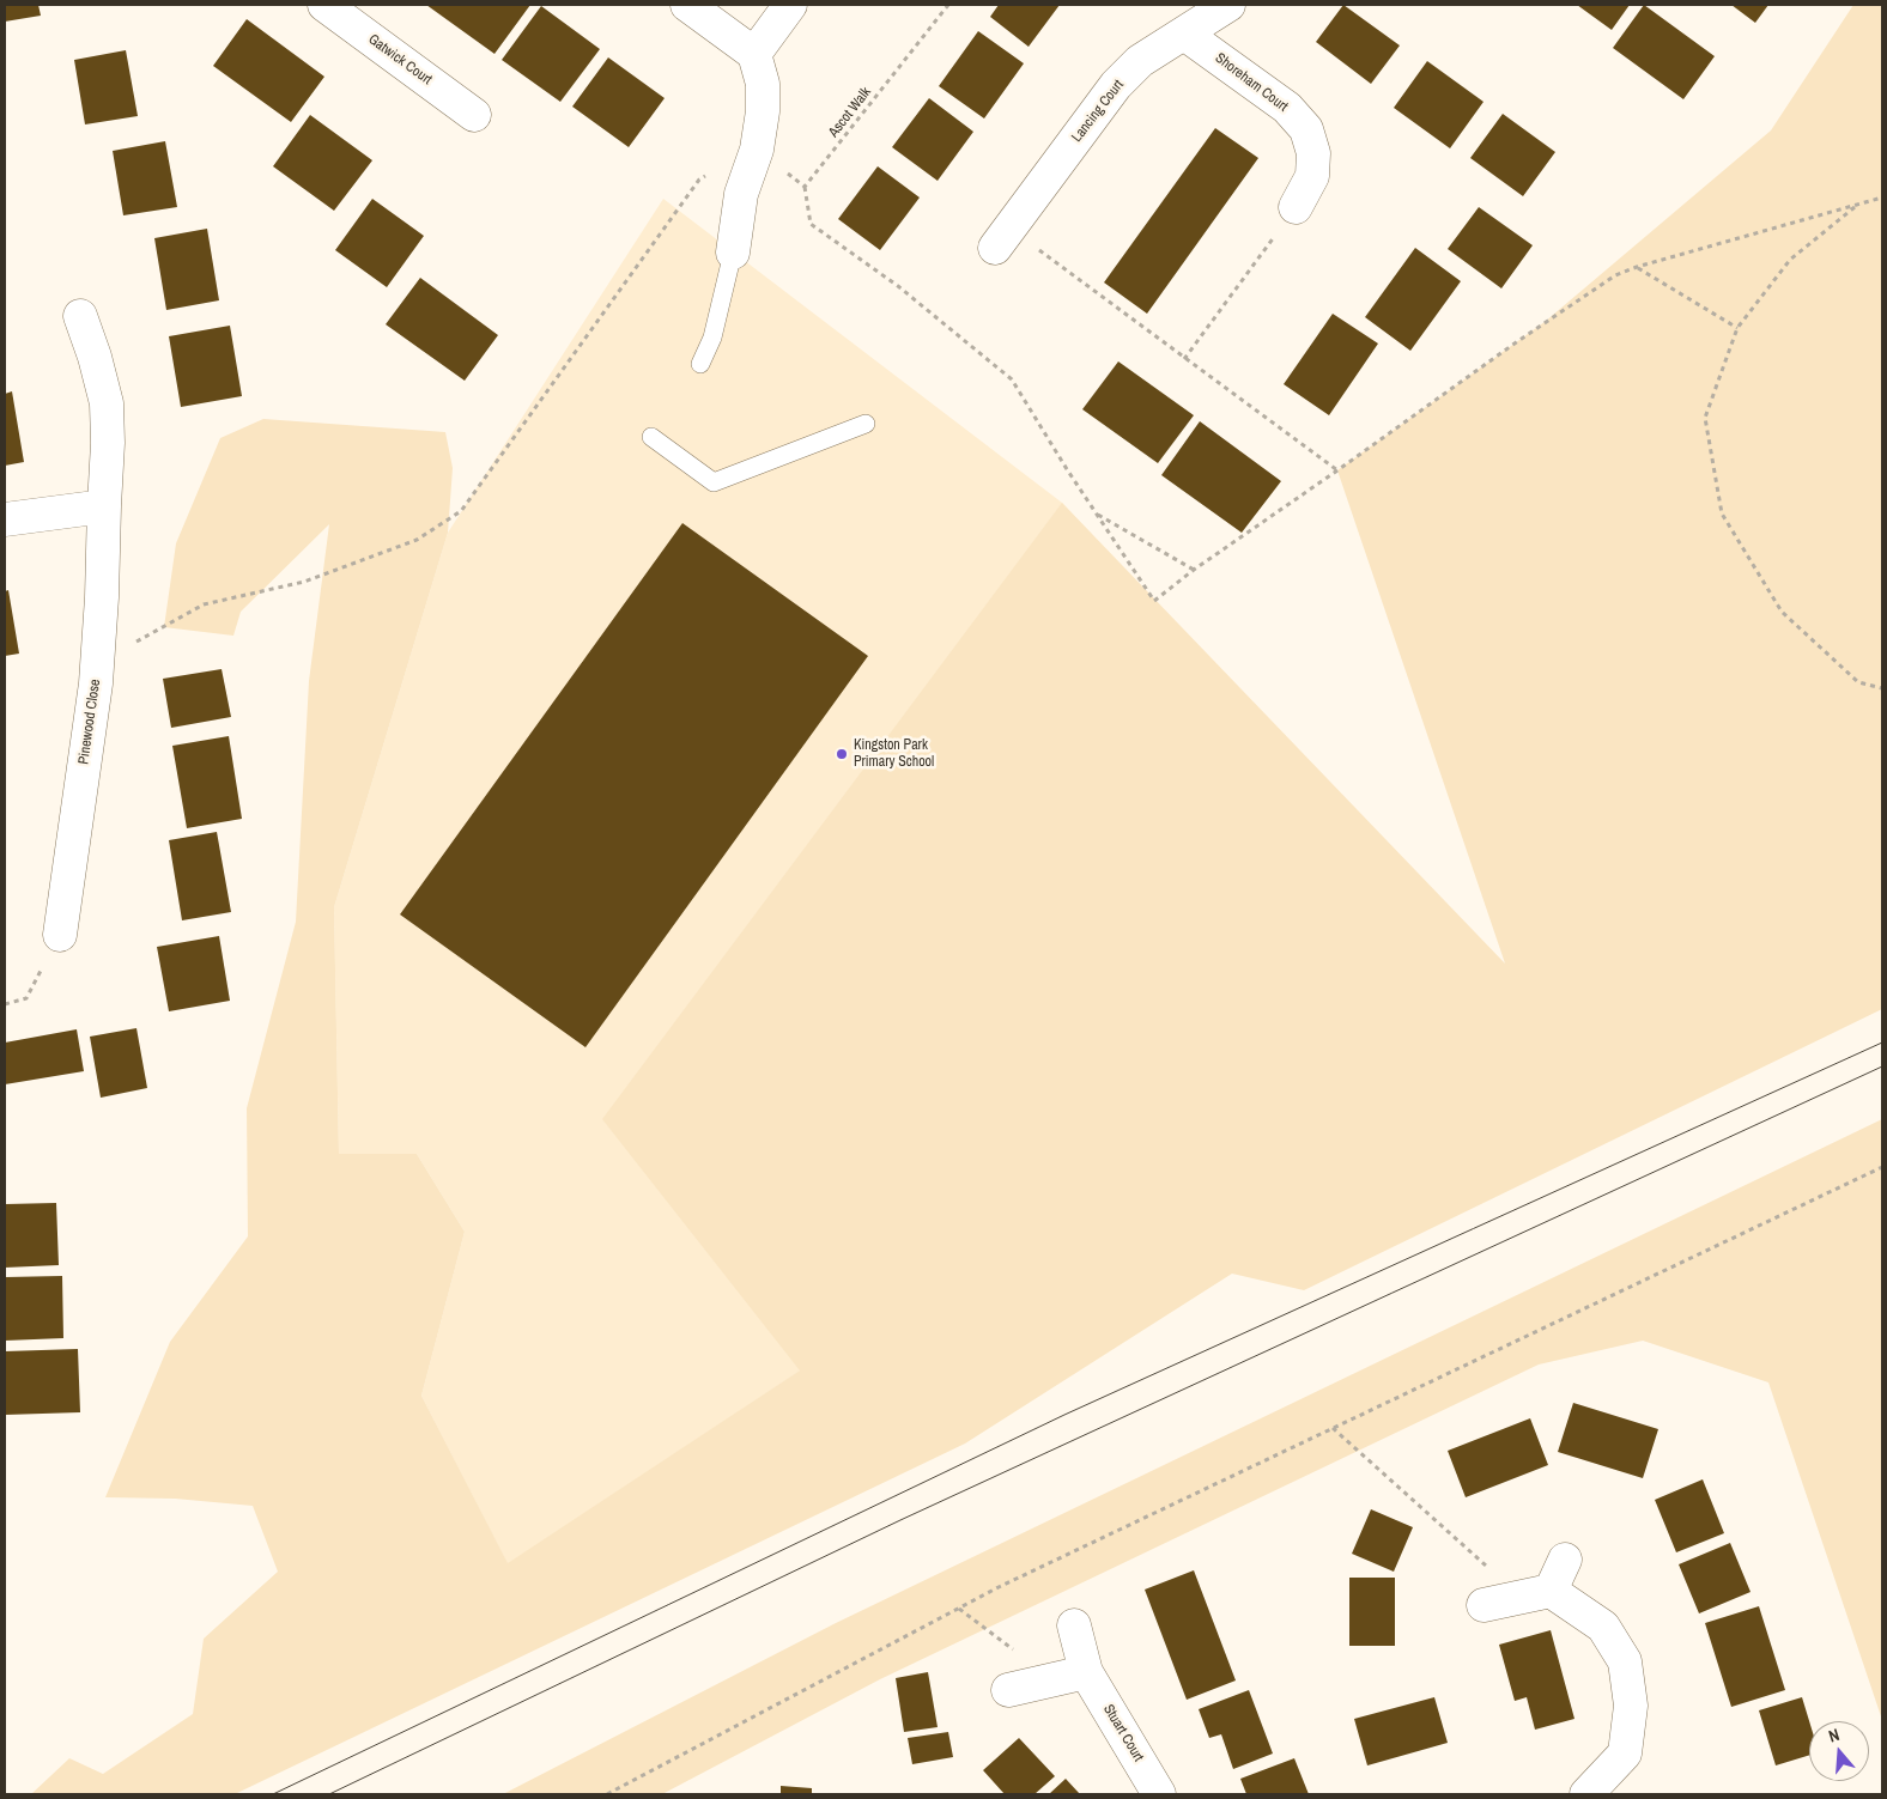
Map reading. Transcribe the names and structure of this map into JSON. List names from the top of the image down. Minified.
{"streets":{"street":["Gatwick Court","Shoreham Court","Lancing Court","Pinewood Close","Stuart Court"],"path":["Ascot Walk"]},"crossings":[["Shoreham Court","Lancing Court"]],"places":["Kingston Park Primary School"],"north":"top"}
